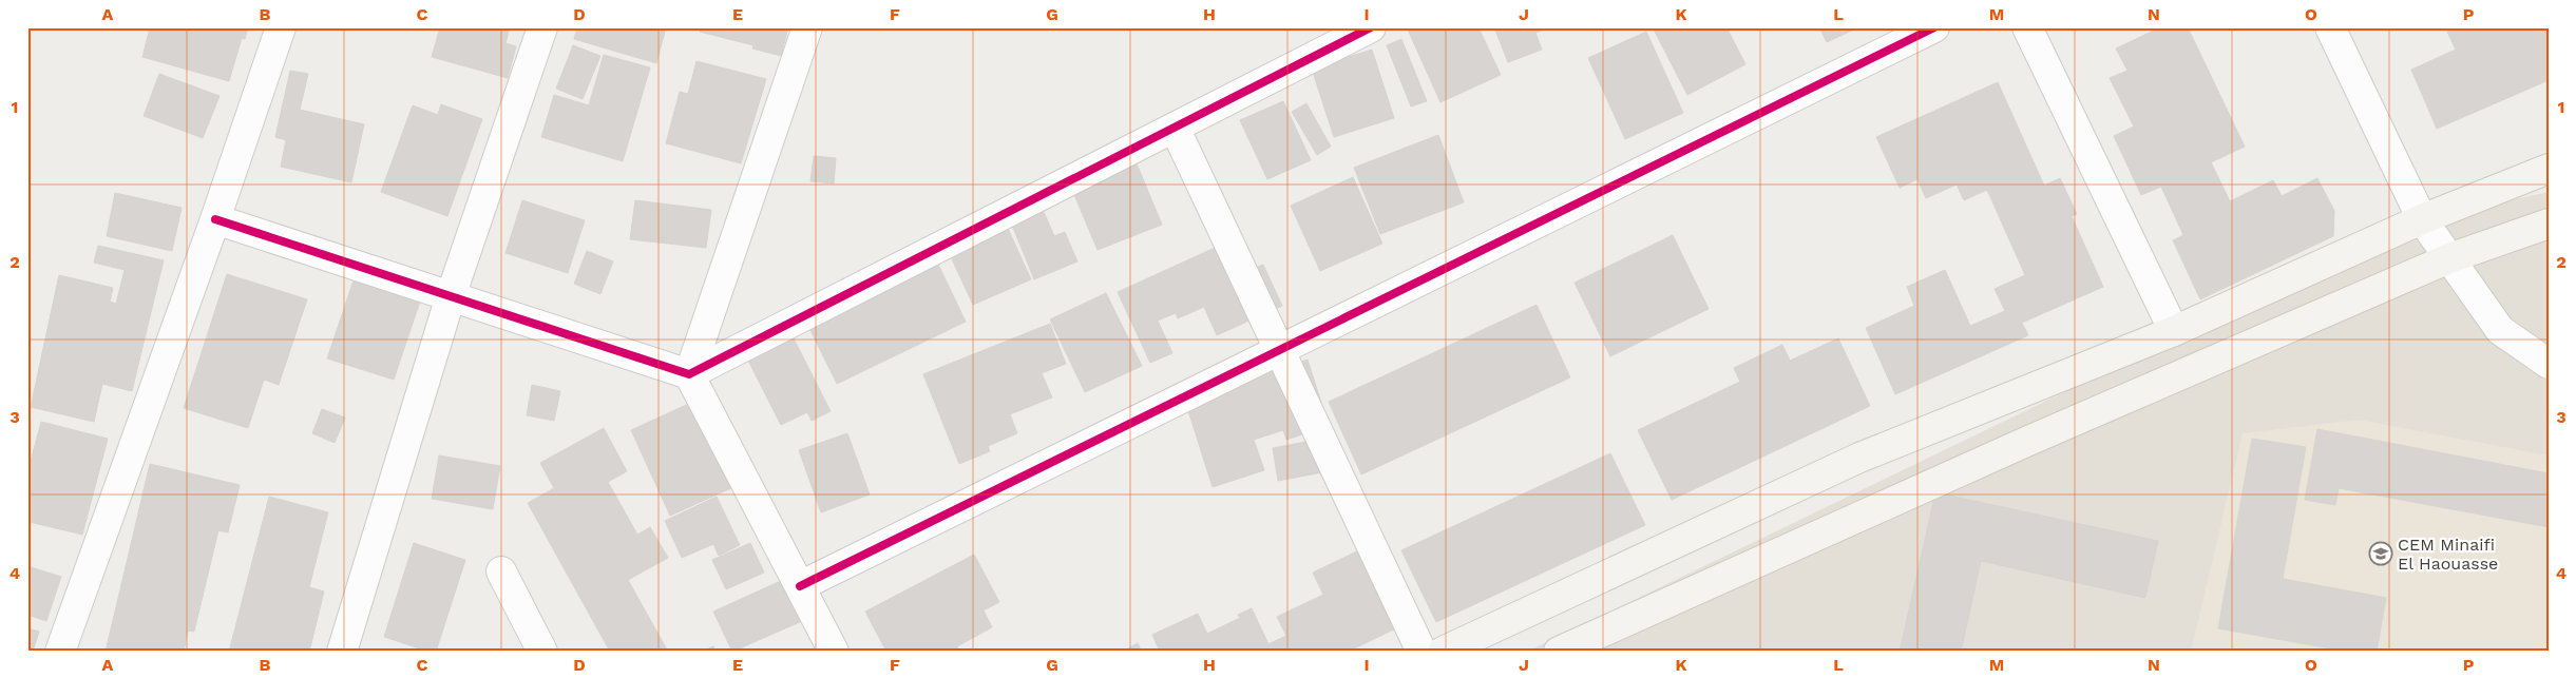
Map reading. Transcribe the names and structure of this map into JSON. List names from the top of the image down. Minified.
{"places":{"school or university":["CEM Minaifi El Haouasse"]},"grid":{"columns":["A","B","C","D","E","F","G","H","I","J","K","L","M","N","O","P"],"rows":["1","2","3","4"]}}
